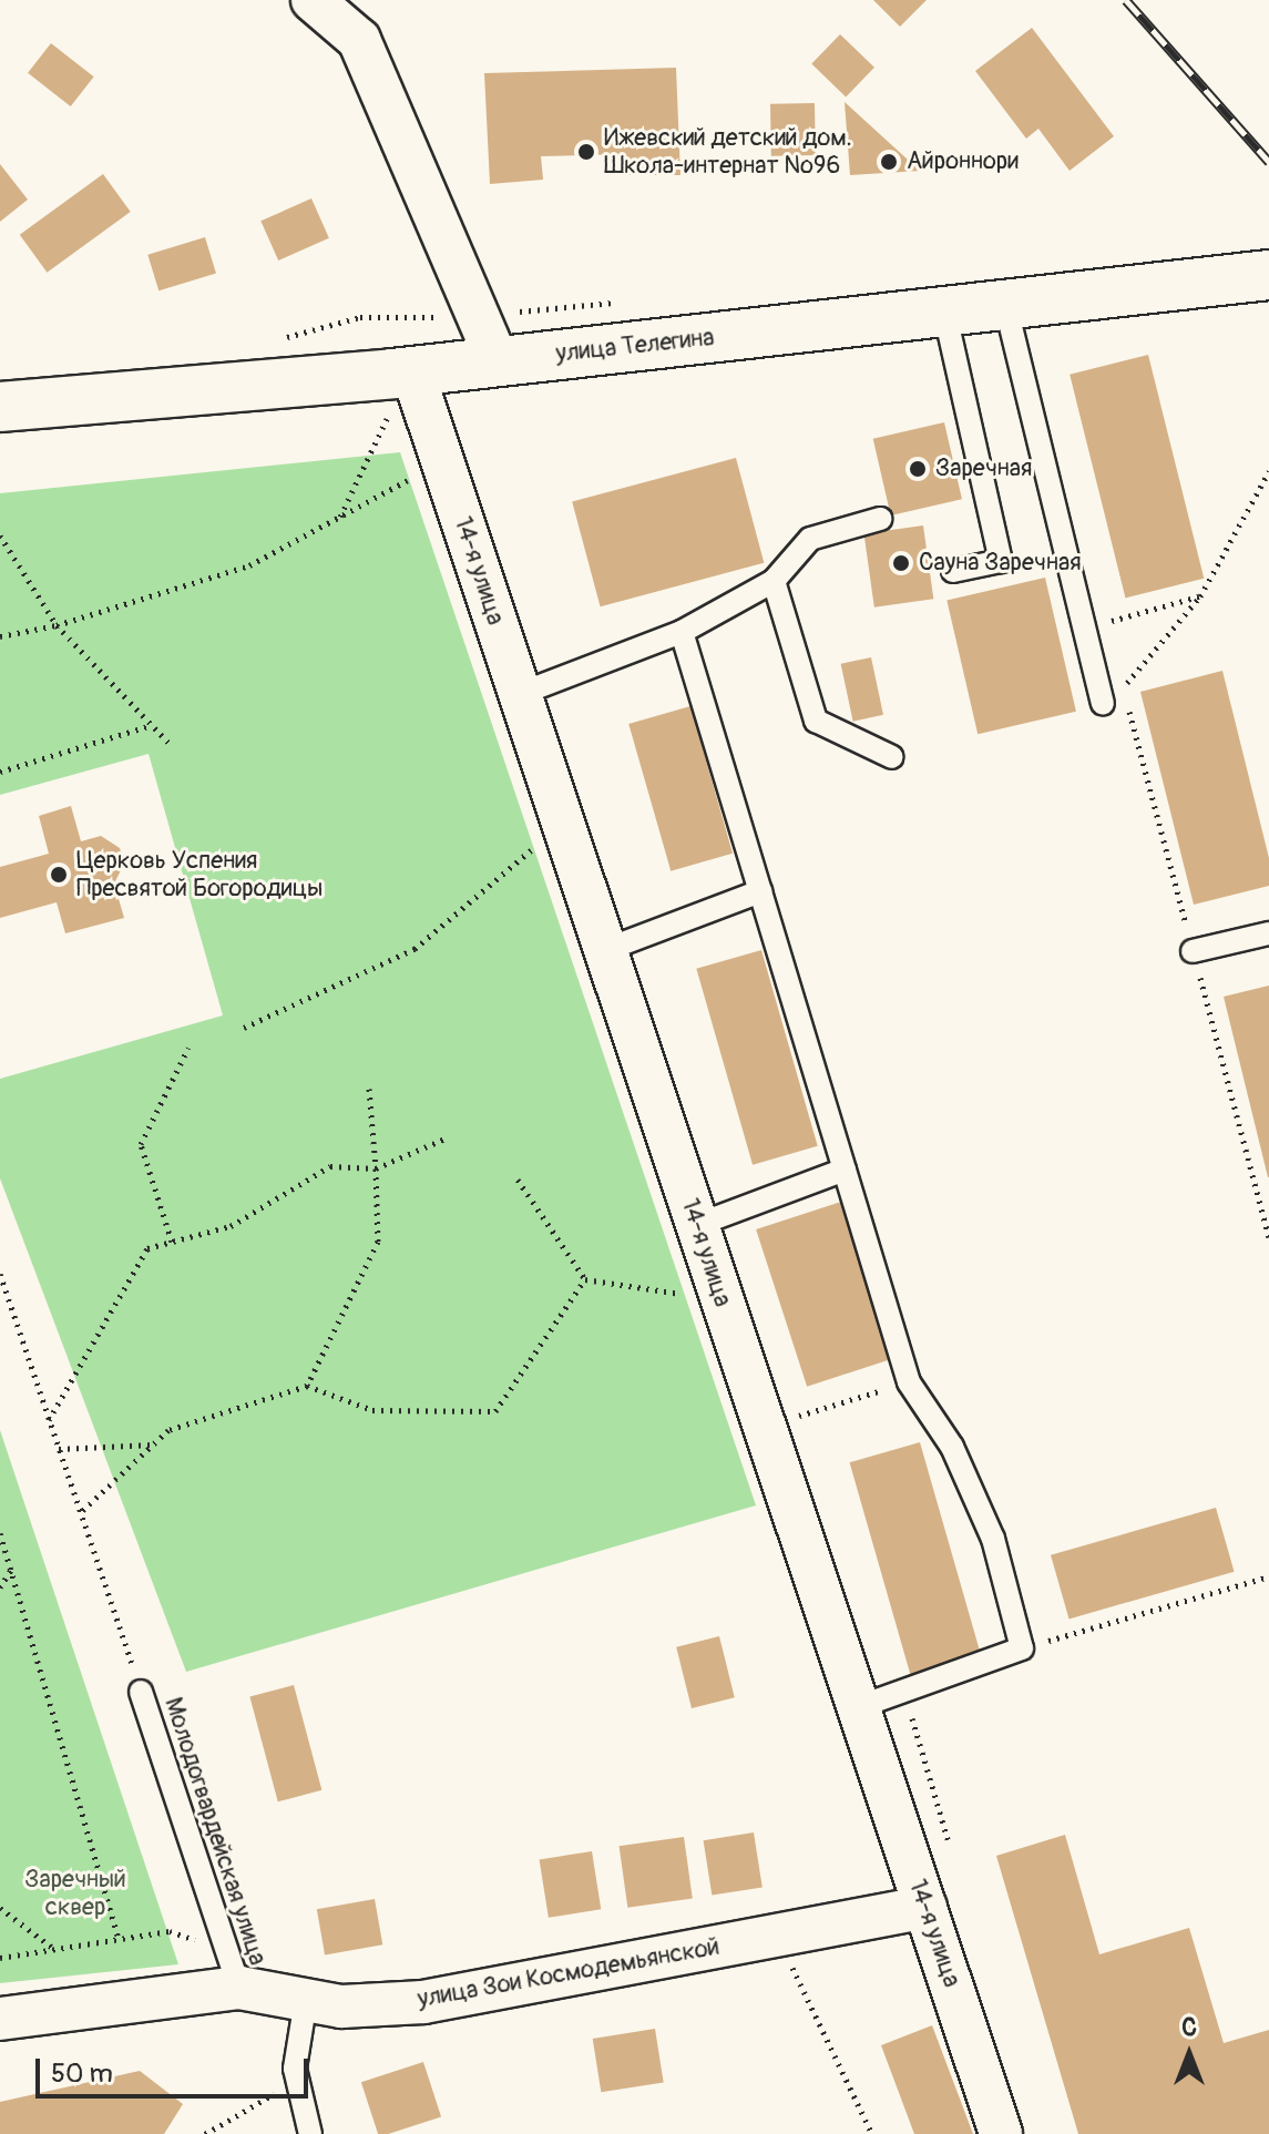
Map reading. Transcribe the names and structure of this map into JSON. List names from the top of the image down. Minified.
{"streets":{"main road":["улица Телегина"],"street":["14-я улица","улица Зои Космодемьянской"],"lane":["Молодогвардейская улица"]},"crossings":[["улица Телегина","14-я улица"],["14-я улица","улица Зои Космодемьянской"],["Молодогвардейская улица","улица Зои Космодемьянской"]],"parks":["Заречный сквер"],"places":["Ижевский детский дом. Школа-интернат №96","Айроннори","Заречная","Сауна Заречная","Церковь Успения Пресвятой Богородицы"],"scale_bar":"50 m","north":"top"}
